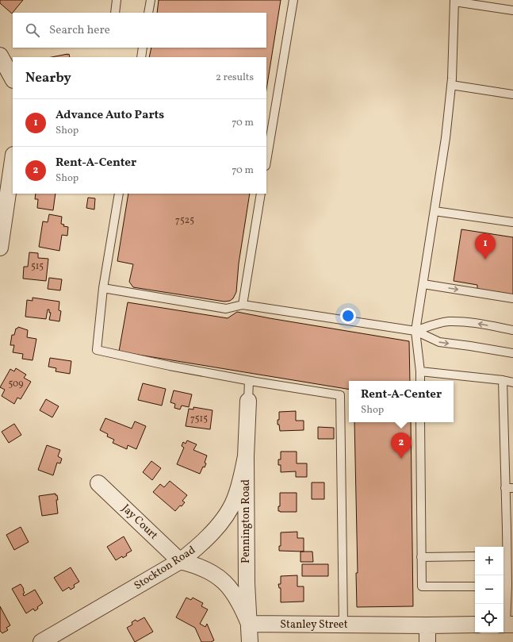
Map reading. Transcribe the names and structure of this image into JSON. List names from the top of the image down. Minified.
{"streets":{"street":["Pennington Road","Jay Court","Stockton Road","Stanley Street"]},"crossings":[["Pennington Road","Stockton Road"],["Pennington Road","Stanley Street"],["Jay Court","Stockton Road"]],"house_numbers":["7525","515","509","7515"],"page":{"search":"Search here","heading":["Nearby","2 results"],"list":[{"mark":"1","name":"Advance Auto Parts","note":"Shop","value":"70 m"},{"mark":"2","name":"Rent-A-Center","note":"Shop","value":"70 m"}],"pins":["1","2"],"popup":["Rent-A-Center","Shop"],"map_buttons":["+","−"]}}
